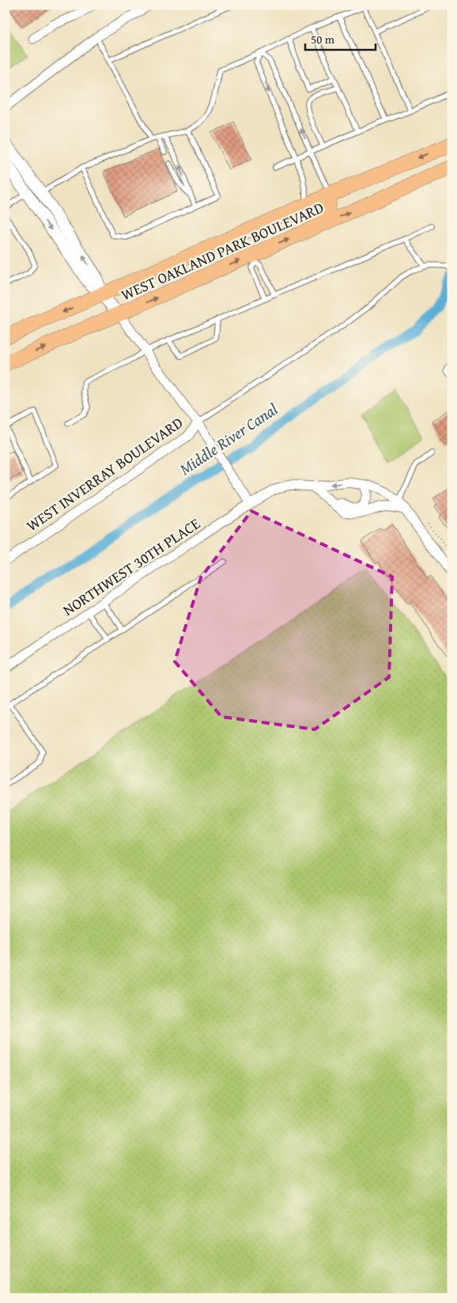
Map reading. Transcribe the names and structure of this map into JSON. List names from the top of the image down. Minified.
{"streets":{"main road":["WEST OAKLAND PARK BOULEVARD"],"street":["WEST INVERRAY BOULEVARD","NORTHWEST 30TH PLACE"]},"water":["Middle River Canal"],"scale_bar":"50 m"}
